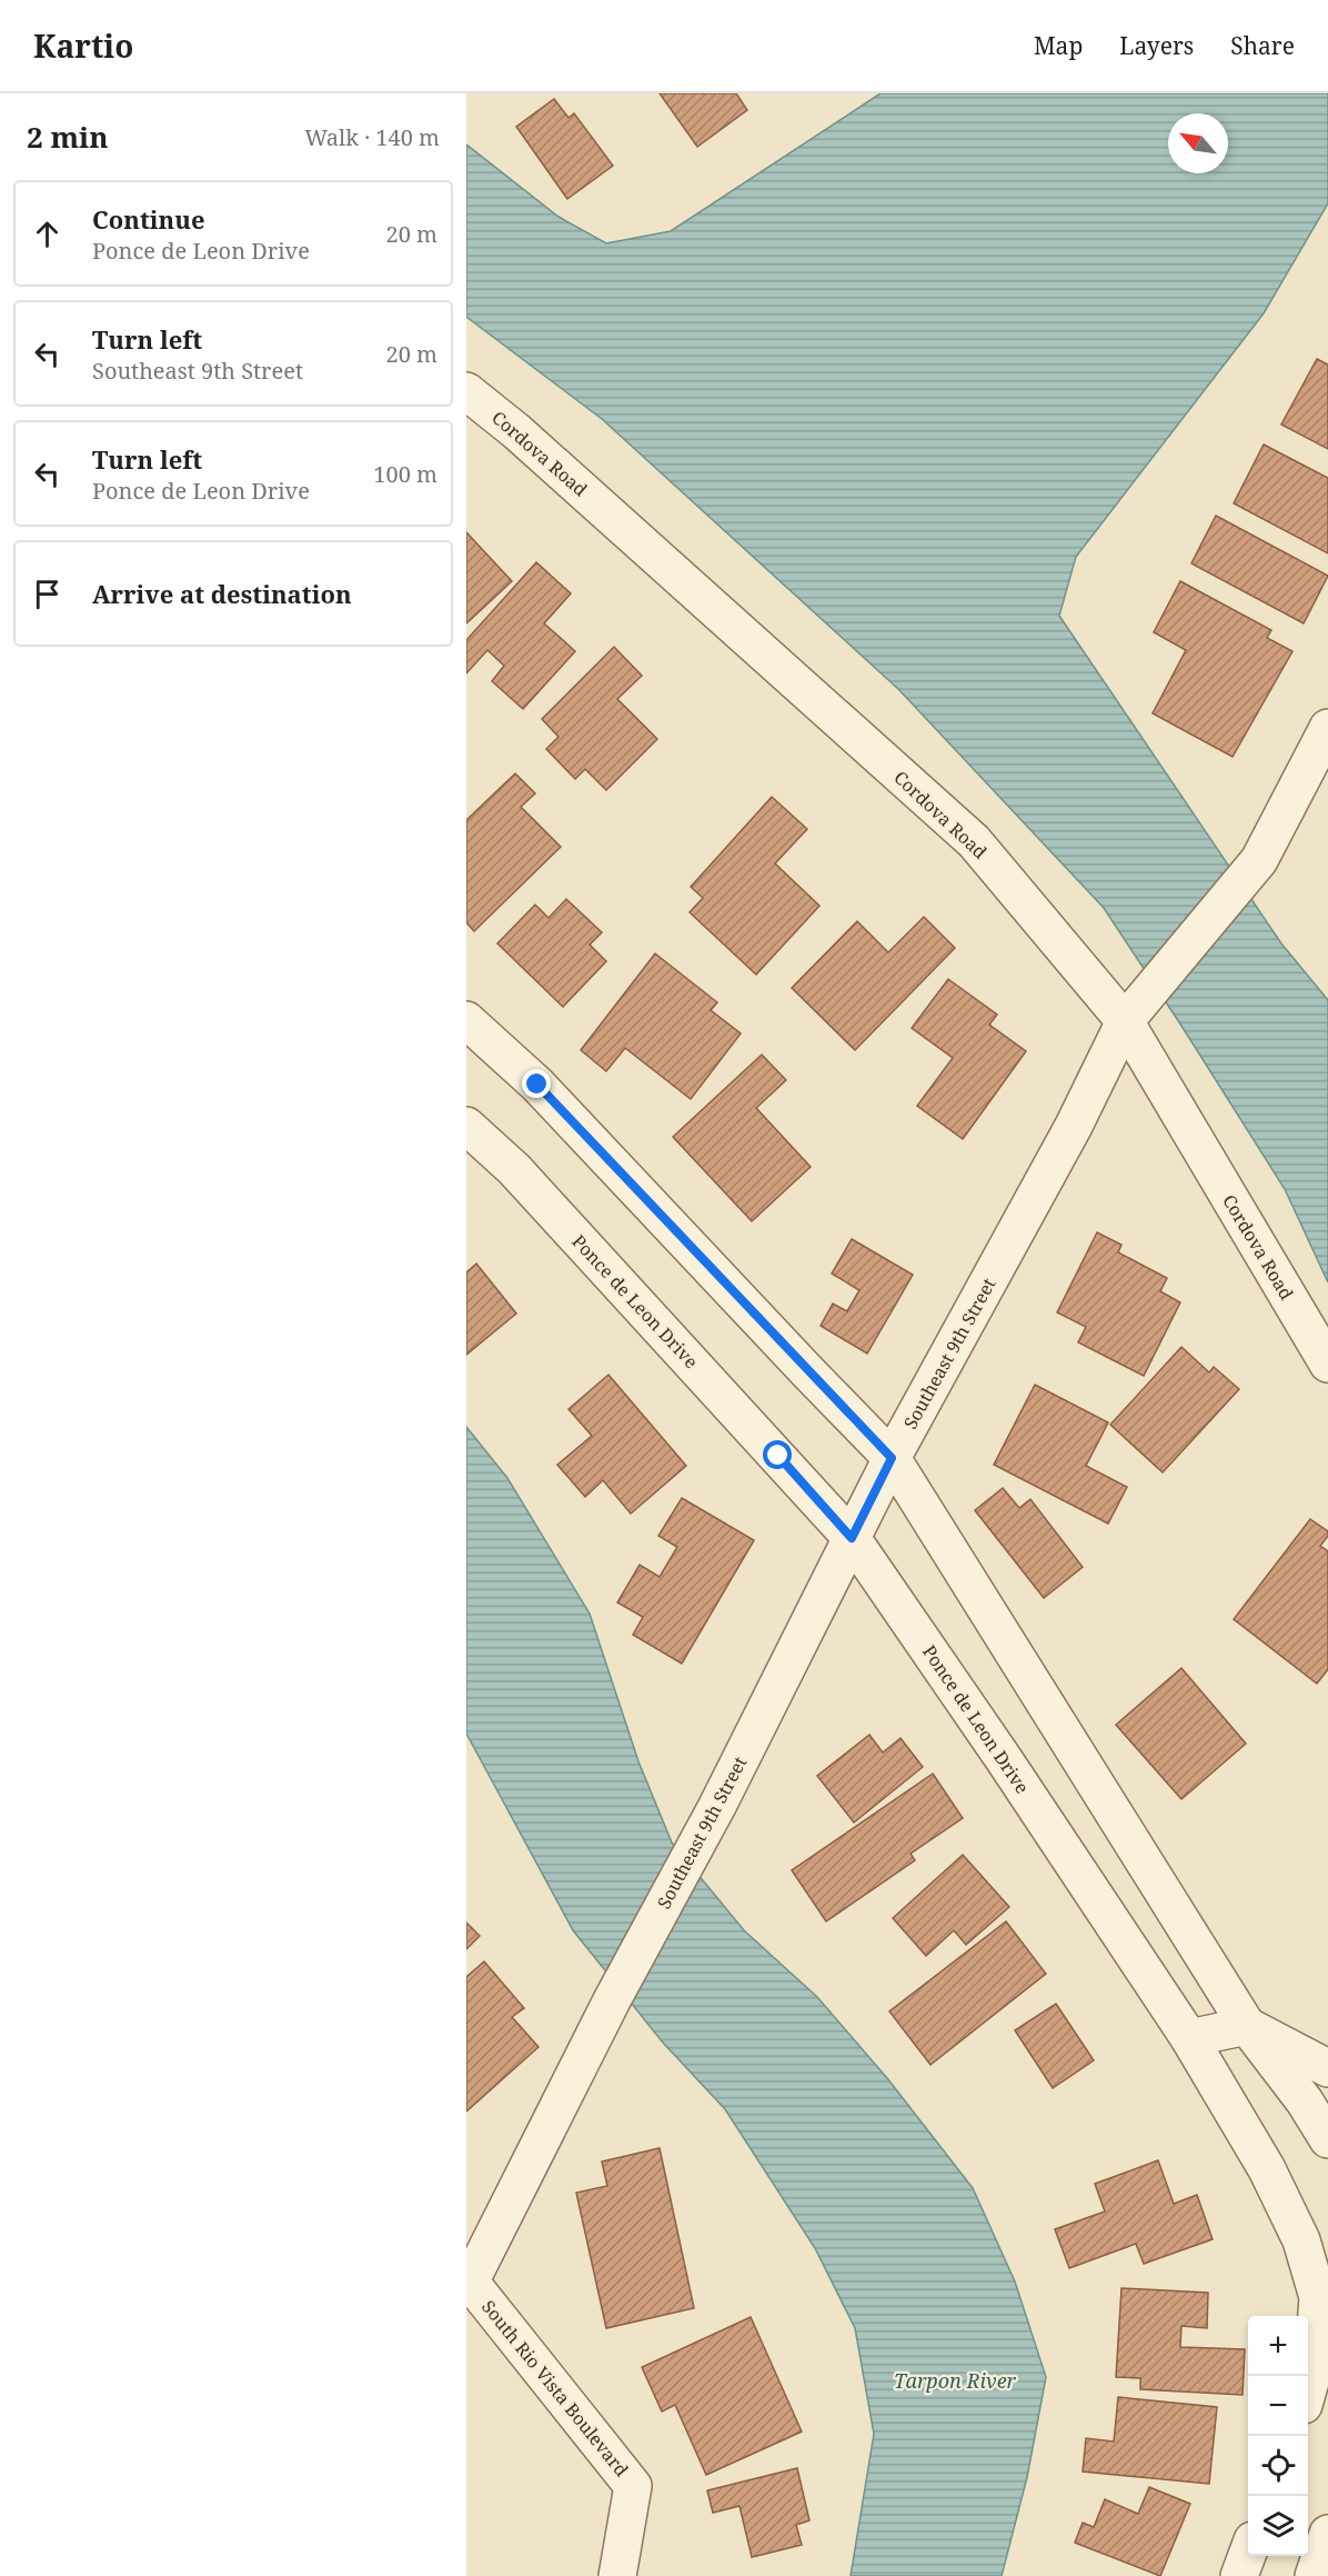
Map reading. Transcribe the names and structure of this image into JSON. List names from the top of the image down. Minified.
{"streets":{"street":["Cordova Road","Ponce de Leon Drive","Southeast 9th Street","South Rio Vista Boulevard"]},"crossings":[["Cordova Road","Southeast 9th Street"],["Ponce de Leon Drive","Southeast 9th Street"],["Southeast 9th Street","South Rio Vista Boulevard"]],"water":["Tarpon River"],"north":"top left","page":{"header":"Kartio","nav":["Map","Layers","Share"],"heading":["2 min","Walk · 140 m"],"list":[["Continue","Ponce de Leon Drive","20 m"],["Turn left","Southeast 9th Street","20 m"],["Turn left","Ponce de Leon Drive","100 m"],"Arrive at destination"],"map_buttons":["+","−"]}}
